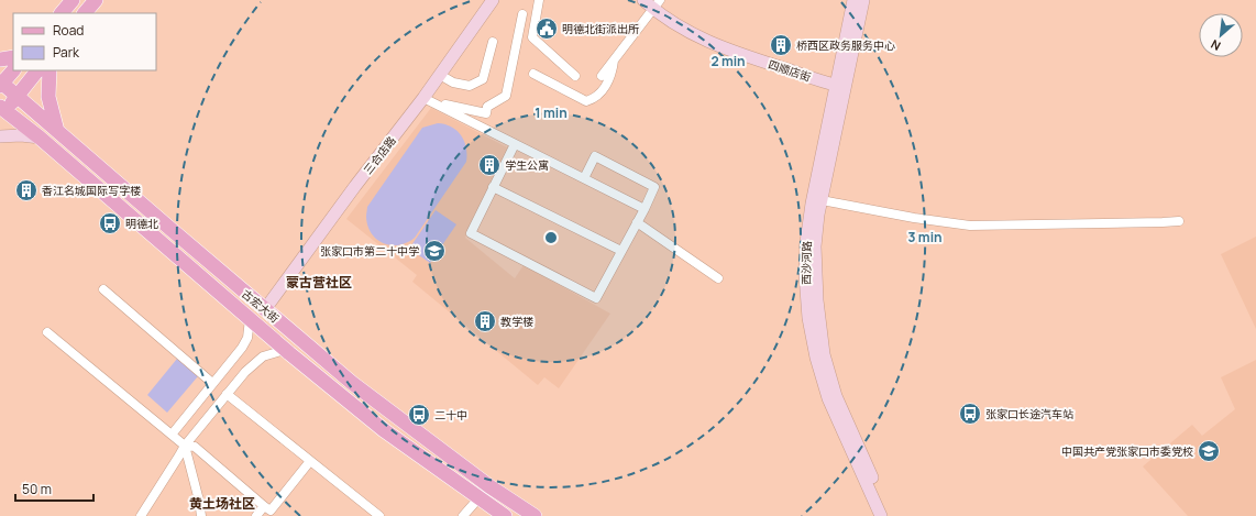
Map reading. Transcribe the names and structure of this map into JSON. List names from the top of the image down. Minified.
{"streets":{"main road":["古宏大街"],"street":["四顺店街","三合店路","西沙河路"]},"crossings":[["四顺店街","西沙河路"],["三合店路","古宏大街"]],"districts":["蒙古营社区","黄土场社区"],"places":{"public building":["明德北街派出所"],"building":["桥西区政务服务中心","学生公寓","香江名城国际写字楼","教学楼"],"bus stop":["明德北","张家口长途汽车站","二十中"],"school or university":["张家口市第二十中学","中国共产党张家口市委党校"]},"legend":["Road","Park"],"scale_bar":"50 m","north":"bottom left","rings":["2 min","1 min","3 min"]}
